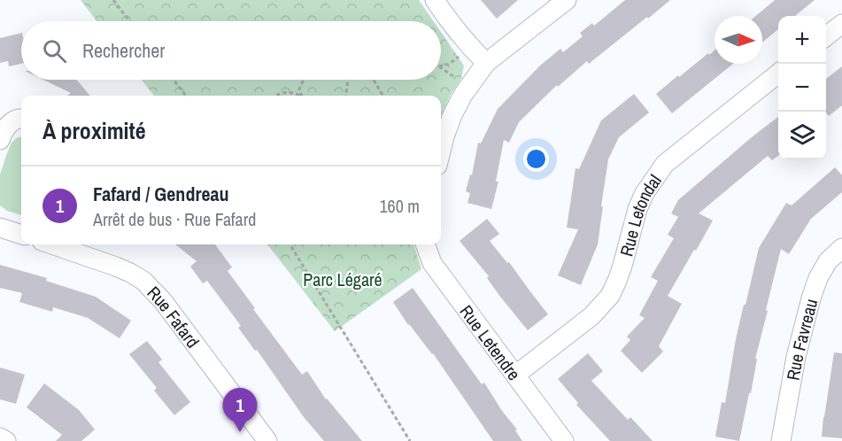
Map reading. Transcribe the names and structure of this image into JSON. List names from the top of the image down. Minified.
{"streets":{"street":["Rue Letondal","Rue Fafard","Rue Favreau","Rue Letendre"]},"crossings":[["Rue Letondal","Rue Letendre"]],"parks":["Parc Légaré"],"north":"right","page":{"map_buttons":["+","−"],"search":"Rechercher","heading":"À proximité","list":[{"mark":"1","name":"Fafard / Gendreau","note":"Arrêt de bus · Rue Fafard","value":"160 m"}],"pins":"1"}}
